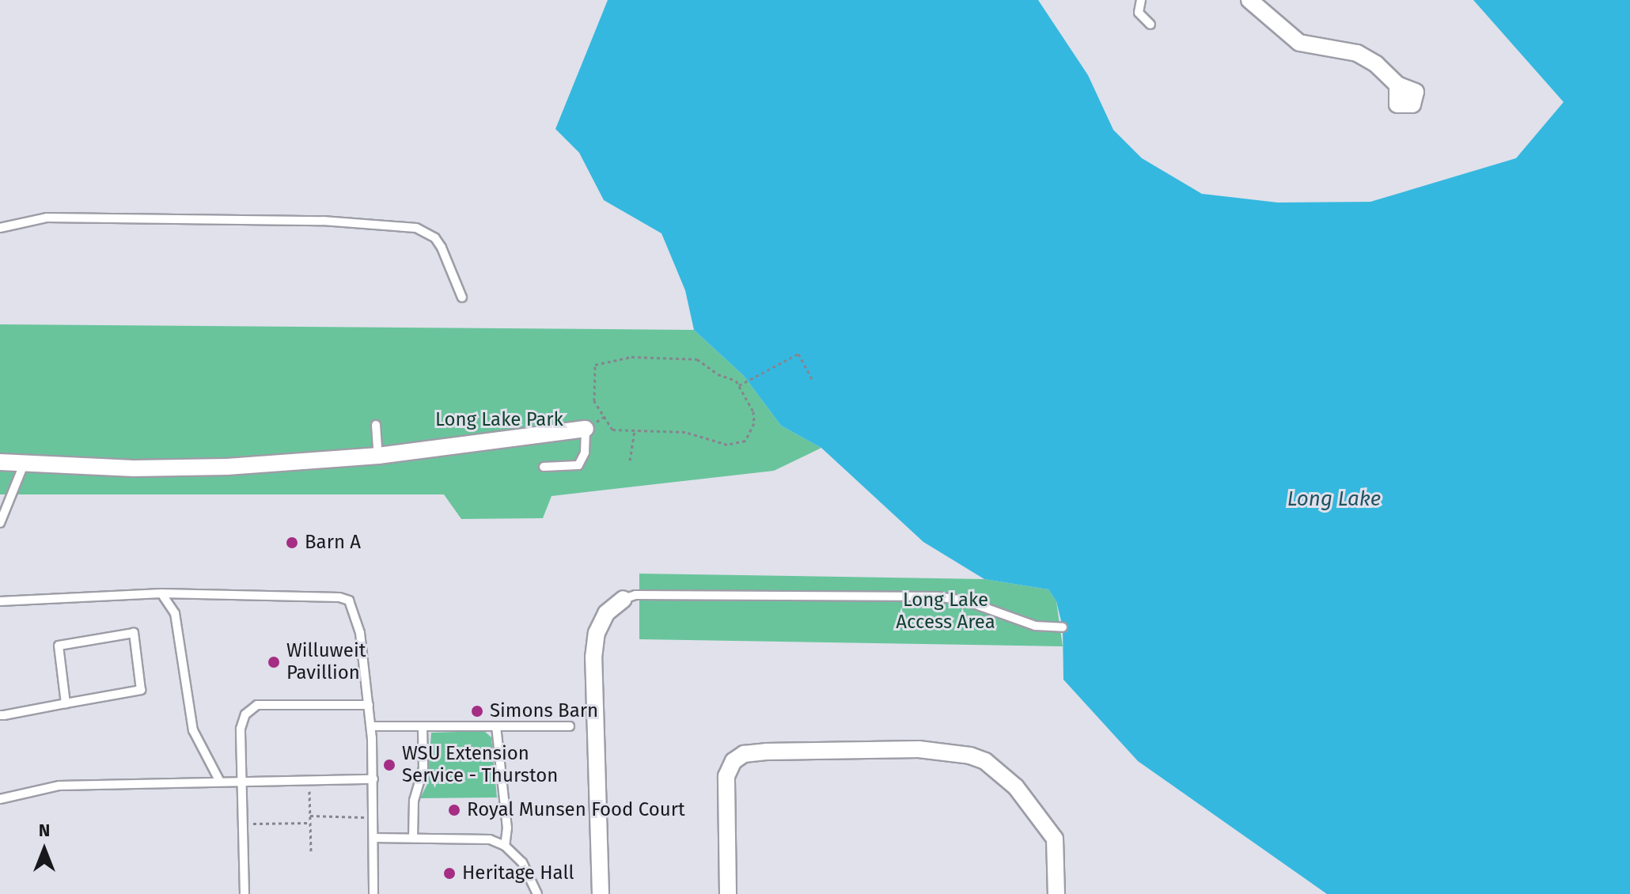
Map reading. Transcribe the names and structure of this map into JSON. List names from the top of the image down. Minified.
{"water":["Long Lake"],"parks":["Long Lake Park","Long Lake Access Area"],"places":["Barn A","Willuweit Pavillion","Simons Barn","WSU Extension Service - Thurston","Royal Munsen Food Court","Heritage Hall"],"north":"top"}
